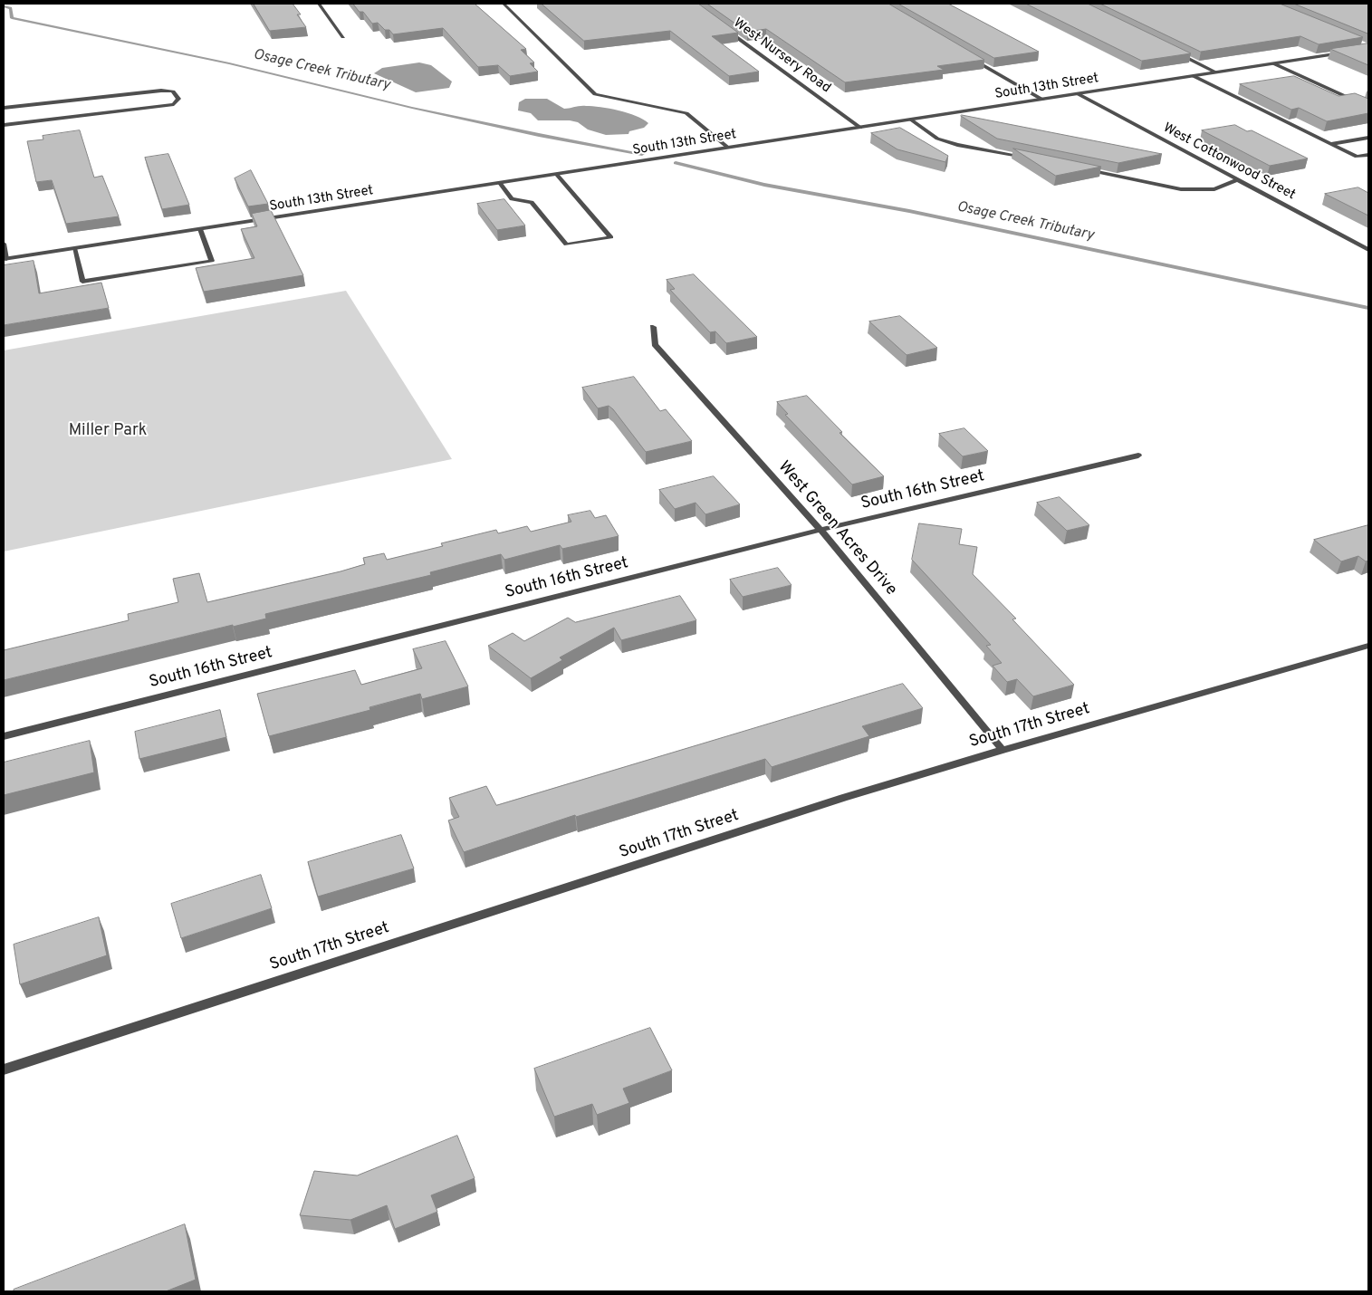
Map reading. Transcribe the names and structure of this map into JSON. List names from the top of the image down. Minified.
{"streets":{"street":["West Nursery Road","South 13th Street","West Cottonwood Street","South 16th Street","West Green Acres Drive","South 17th Street"]},"crossings":[["West Nursery Road","South 13th Street"],["South 13th Street","West Cottonwood Street"],["South 16th Street","West Green Acres Drive"],["West Green Acres Drive","South 17th Street"]],"water":["Osage Creek Tributary"],"parks":["Miller Park"]}
